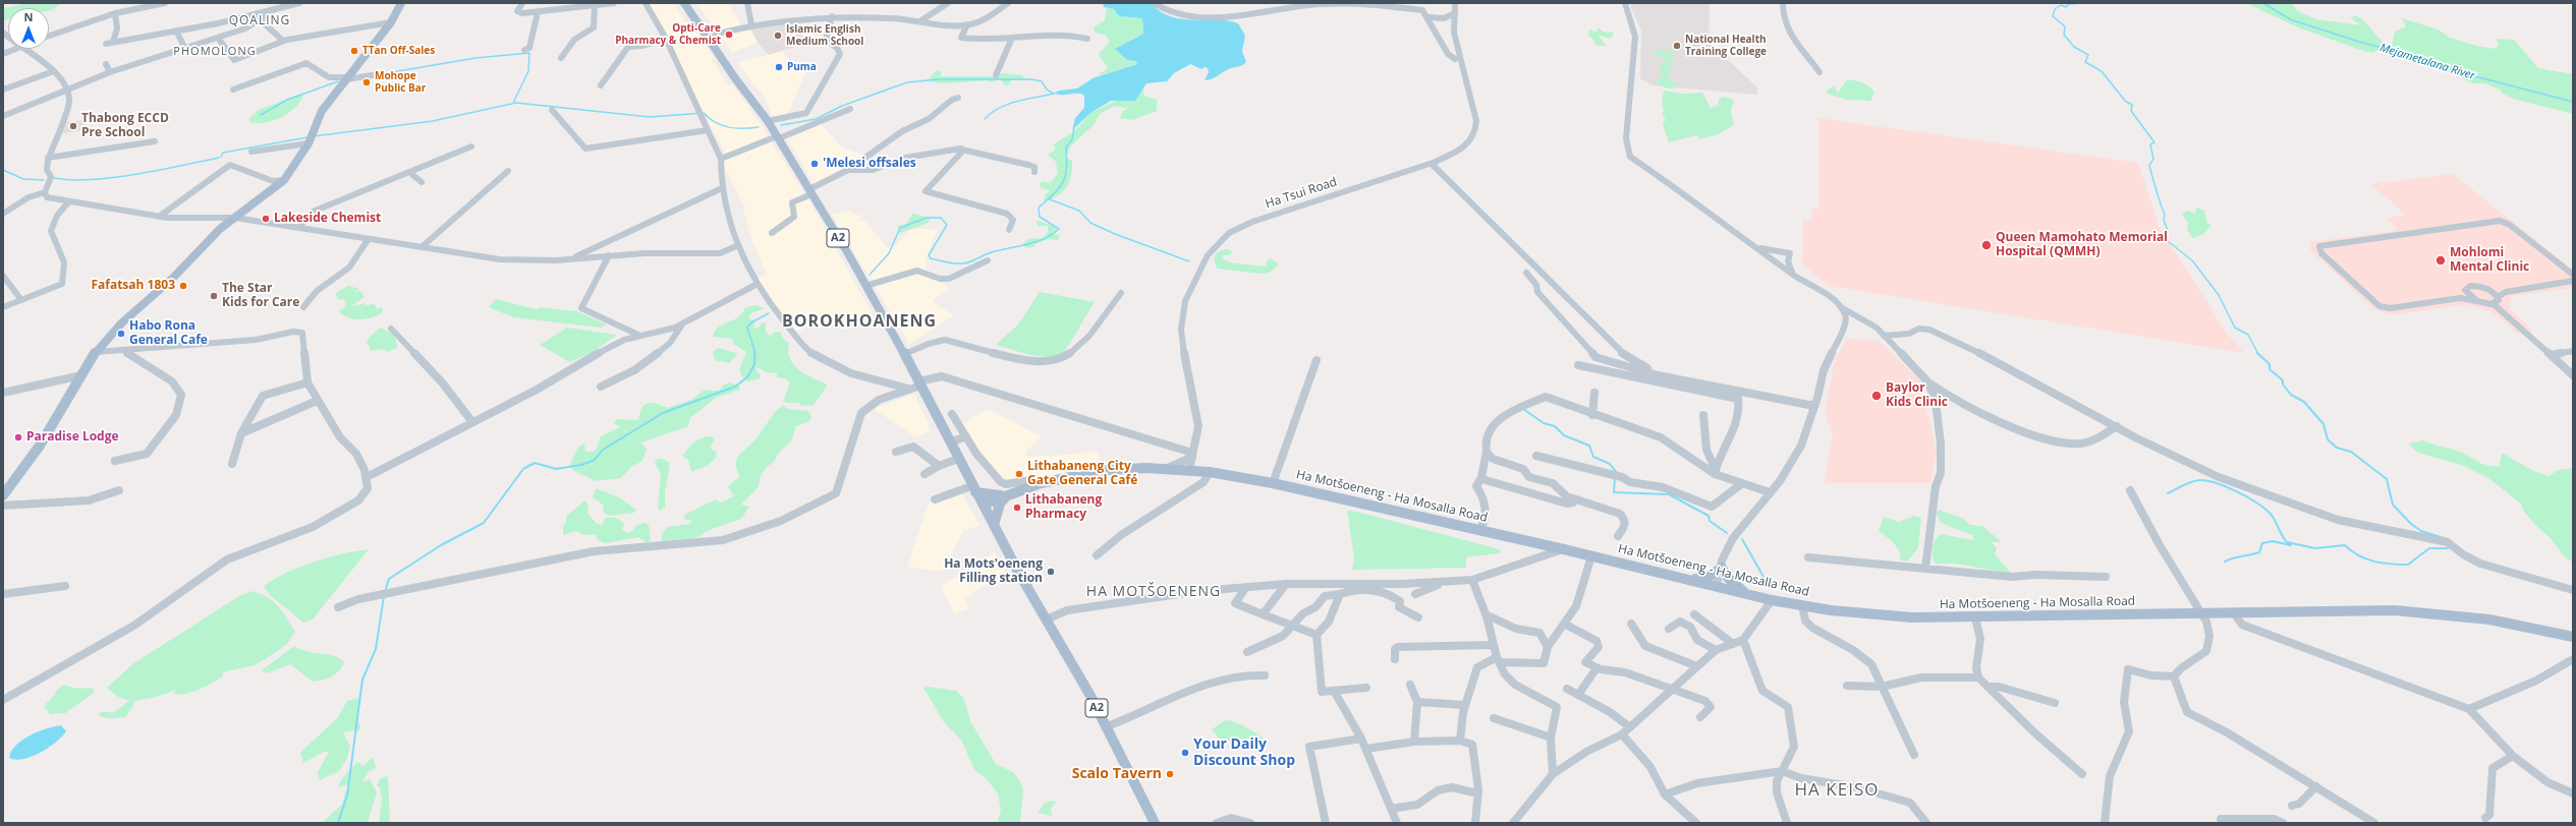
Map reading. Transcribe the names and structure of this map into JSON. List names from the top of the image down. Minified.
{"streets":{"main road":["A2","Ha Motšoeneng - Ha Mosalla Road"],"street":["Ha Tsui Road"]},"crossings":[["Ha Tsui Road","Ha Motšoeneng - Ha Mosalla Road"],["A2","Ha Motšoeneng - Ha Mosalla Road"]],"districts":["QOALING","PHOMOLONG","BOROKHOANENG","HA MOTŠOENENG","HA KEISO"],"water":["Mejametalana River"],"places":["Opti-Care Pharmacy & Chemist","Islamic English Medium School","National Health Training College","TTan Off-Sales","Puma","Mohope Public Bar","Thabong ECCD Pre School","'Melesi offsales","Lakeside Chemist","Queen Mamohato Memorial Hospital (QMMH)","Mohlomi Mental Clinic","Fafatsah 1803","The Star Kids for Care","Habo Rona General Cafe","Baylor Kids Clinic","Paradise Lodge","Lithabaneng City Gate General Café","Lithabaneng Pharmacy","Ha Mots'oeneng Filling station","Your Daily Discount Shop","Scalo Tavern"],"north":"top"}
